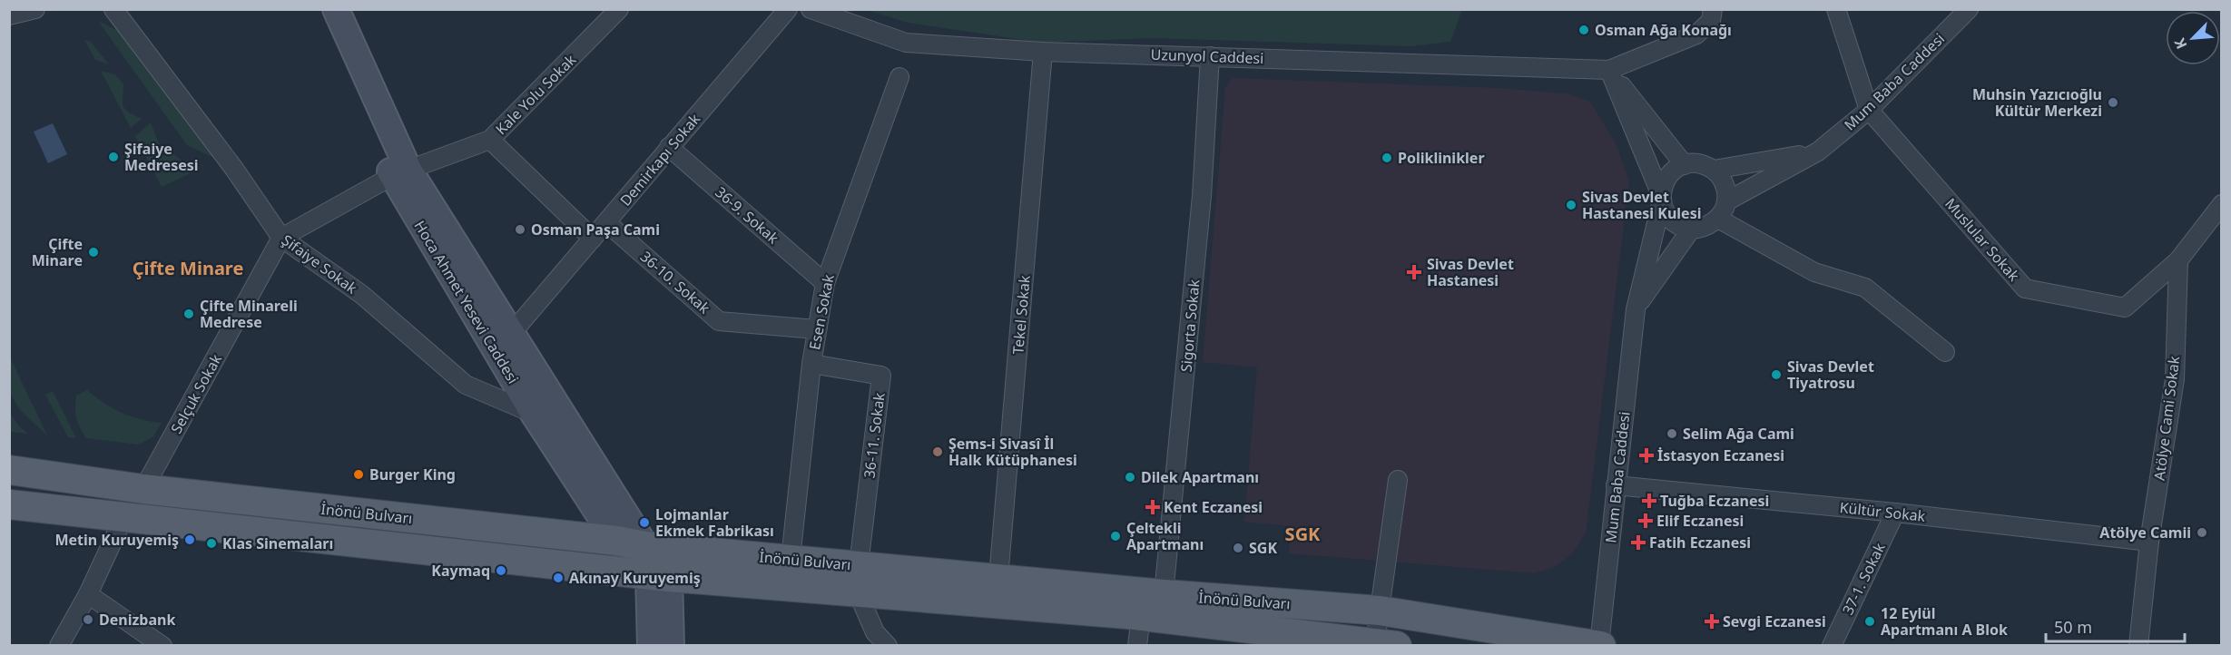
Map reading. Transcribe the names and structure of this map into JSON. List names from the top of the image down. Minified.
{"streets":{"main road":["İnönü Bulvarı"],"street":["Uzunyol Caddesi","Mum Baba Caddesi","Kale Yolu Sokak","Demirkapı Sokak","36-9. Sokak","Muslular Sokak","Şifaiye Sokak","36-10. Sokak","Hoca Ahmet Yesevi Caddesi","Esen Sokak","Tekel Sokak","Sigorta Sokak","Selçuk Sokak","Atölye Cami Sokak","36-11. Sokak","Kültür Sokak","37-1. Sokak"]},"crossings":[["Uzunyol Caddesi","Tekel Sokak"],["Uzunyol Caddesi","Sigorta Sokak"],["Mum Baba Caddesi","Muslular Sokak"],["Mum Baba Caddesi","Kültür Sokak"],["Mum Baba Caddesi","İnönü Bulvarı"],["Kale Yolu Sokak","Hoca Ahmet Yesevi Caddesi"],["Demirkapı Sokak","36-9. Sokak"],["Demirkapı Sokak","36-10. Sokak"],["Demirkapı Sokak","Hoca Ahmet Yesevi Caddesi"],["36-9. Sokak","Esen Sokak"],["Muslular Sokak","Atölye Cami Sokak"],["Şifaiye Sokak","Hoca Ahmet Yesevi Caddesi"],["Şifaiye Sokak","Selçuk Sokak"],["36-10. Sokak","Esen Sokak"],["Hoca Ahmet Yesevi Caddesi","İnönü Bulvarı"],["Esen Sokak","36-11. Sokak"],["Esen Sokak","İnönü Bulvarı"],["Tekel Sokak","İnönü Bulvarı"],["Sigorta Sokak","İnönü Bulvarı"],["Selçuk Sokak","İnönü Bulvarı"],["Atölye Cami Sokak","Kültür Sokak"],["36-11. Sokak","İnönü Bulvarı"],["Kültür Sokak","37-1. Sokak"]],"districts":["Çifte Minare","SGK"],"places":{"other":["Osman Ağa Konağı","Muhsin Yazıcıoğlu Kültür Merkezi","Şifaiye Medresesi","Poliklinikler","Sivas Devlet Hastanesi Kulesi","Osman Paşa Cami","Çifte Minare","Çifte Minareli Medrese","Sivas Devlet Tiyatrosu","Selim Ağa Cami","Şems-i Sivasî İl Halk Kütüphanesi","Burger King","Dilek Apartmanı","Lojmanlar Ekmek Fabrikası","Atölye Camii","Çeltekli Apartmanı","Metin Kuruyemiş","Klas Sinemaları","SGK","Kaymaq","Akınay Kuruyemiş","Denizbank","12 Eylül Apartmanı A Blok"],"health":["Sivas Devlet Hastanesi","İstasyon Eczanesi","Tuğba Eczanesi","Kent Eczanesi","Elif Eczanesi","Fatih Eczanesi","Sevgi Eczanesi"]},"scale_bar":"50 m","north":"bottom left"}
